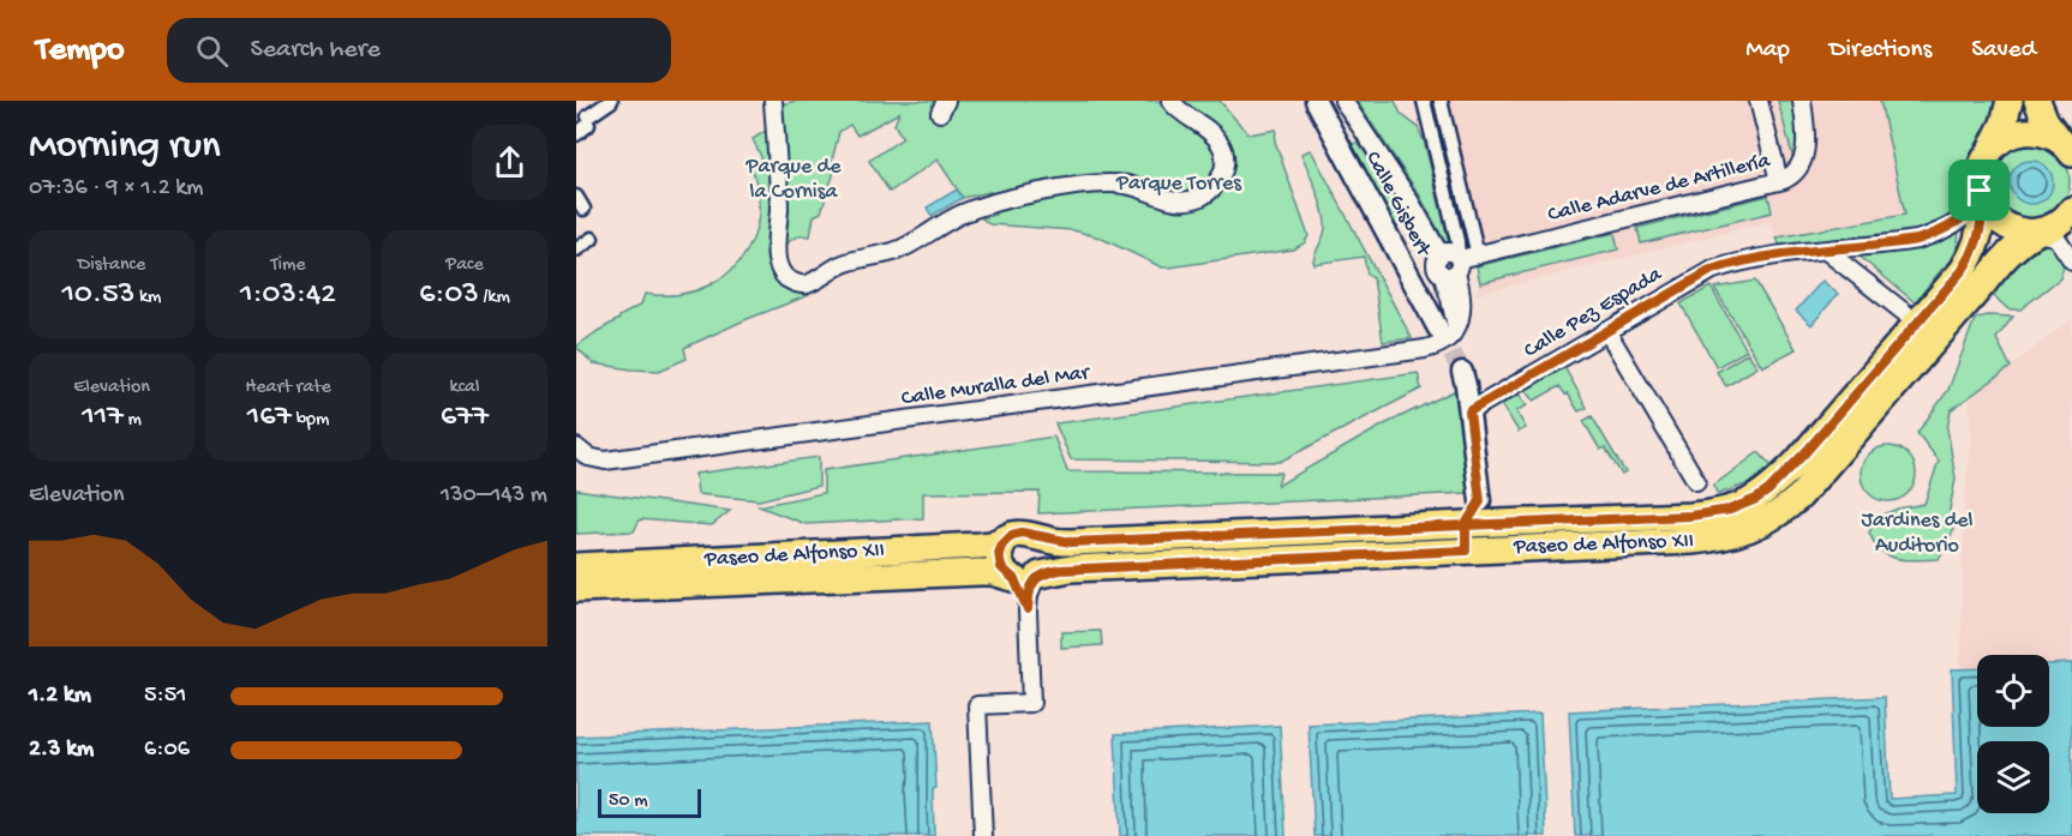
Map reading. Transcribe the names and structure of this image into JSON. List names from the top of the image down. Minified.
{"streets":{"main road":["Paseo de Alfonso XII"],"street":["Calle Adarve de Artillería","Calle Gisbert","Calle Pez Espada","Calle Muralla del Mar"]},"crossings":[["Calle Gisbert","Calle Muralla del Mar"],["Calle Pez Espada","Paseo de Alfonso XII"]],"parks":["Parque de la Cornisa","Parque Torres","Jardines del Auditorio"],"scale_bar":"50 m","page":{"header":"Tempo","search":"Search here","nav":["Map","Directions","Saved"],"heading":["Morning run","07:36 · 9 × 1.2 km"],"stats":[["Distance","10.53 km"],["Time","1:03:42"],["Pace","6:03 /km"],["Elevation","117 m"],["Heart rate","167 bpm"],["kcal","677"]],"chart":["Elevation","130–143 m"],"list":[{"name":"1.2 km","note":"5:51"},{"name":"2.3 km","note":"6:06"}],"scale":"50 m"}}
